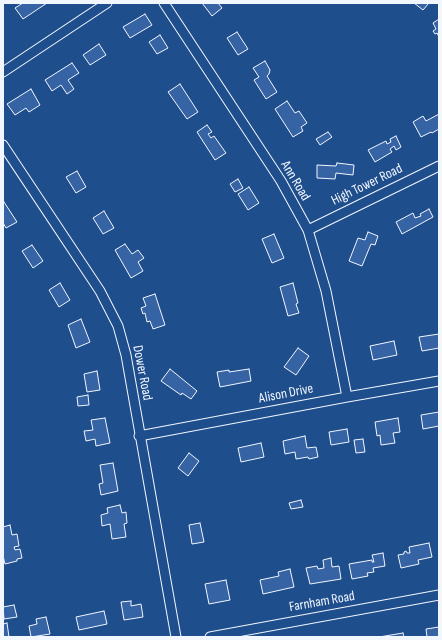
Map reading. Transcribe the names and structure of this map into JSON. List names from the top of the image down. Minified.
{"streets":{"street":["Ann Road","High Tower Road","Dower Road","Alison Drive","Farnham Road"]},"crossings":[["Ann Road","High Tower Road"],["Ann Road","Alison Drive"],["Dower Road","Alison Drive"]]}
